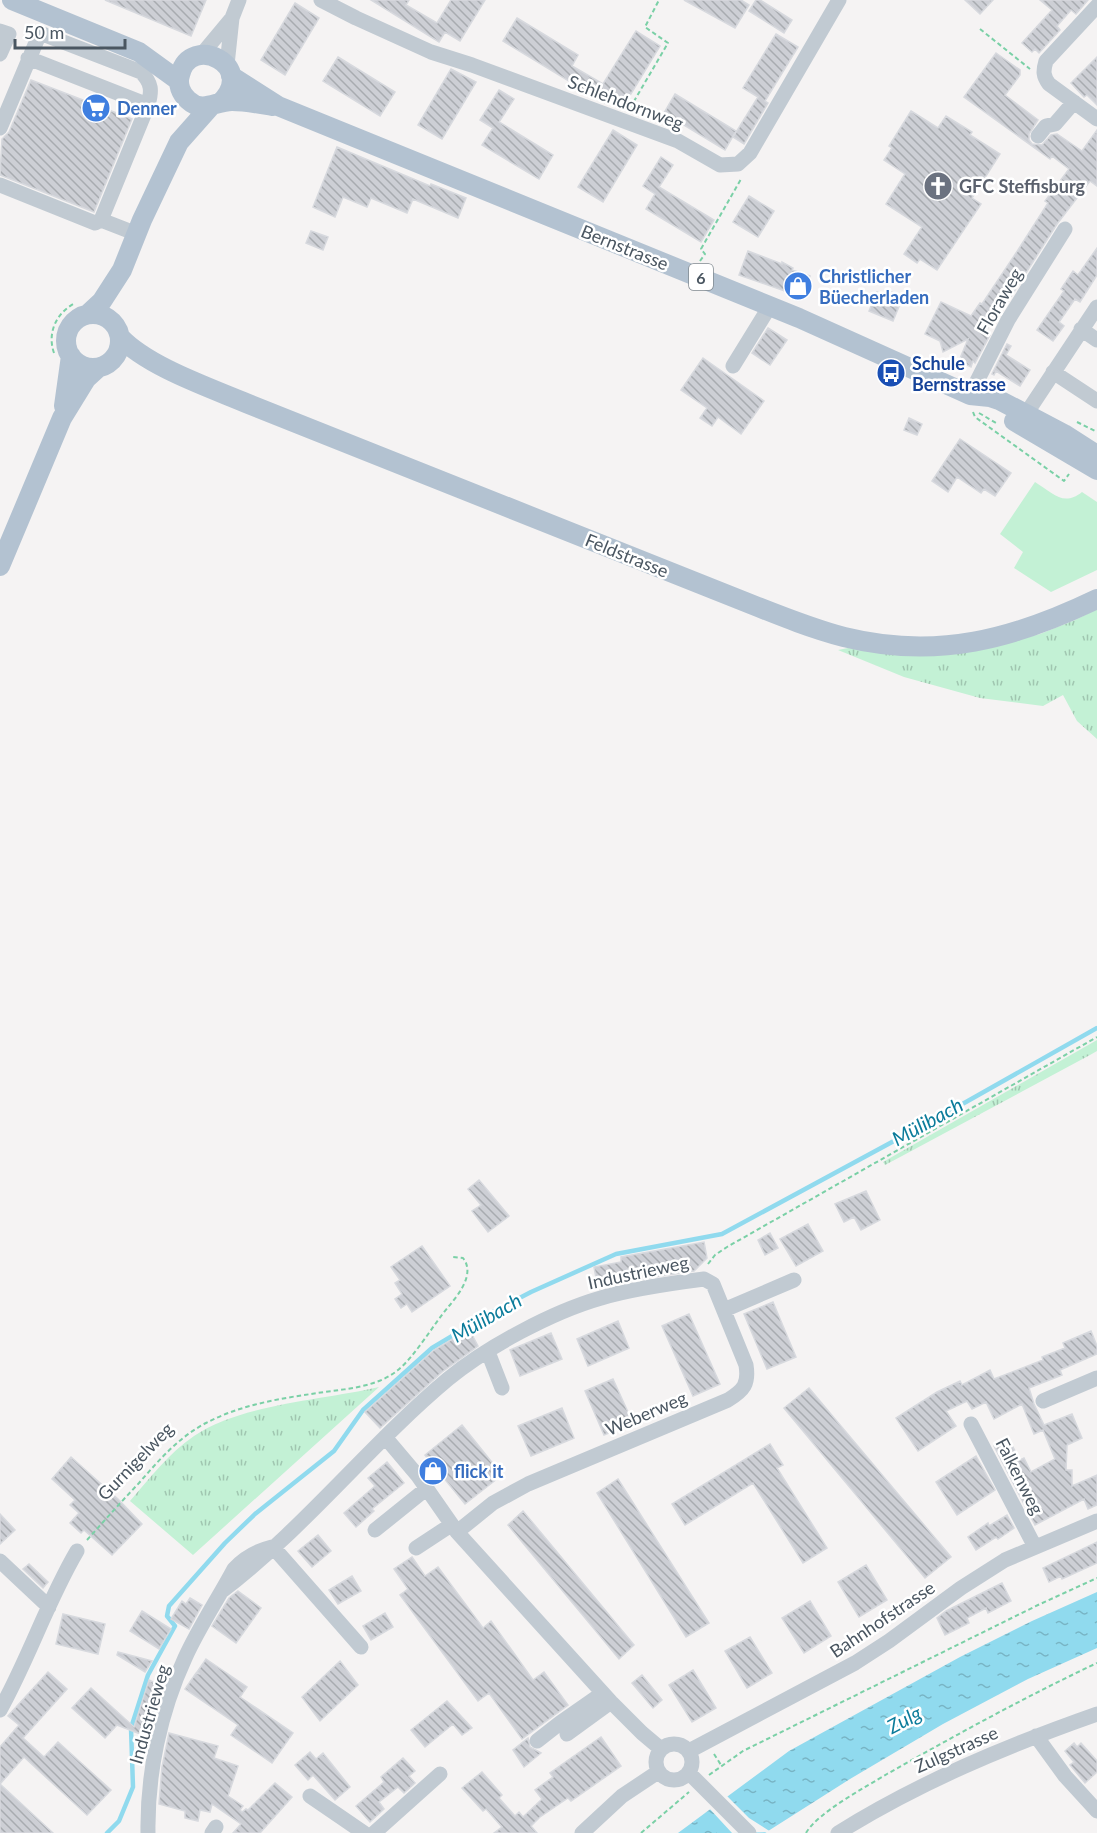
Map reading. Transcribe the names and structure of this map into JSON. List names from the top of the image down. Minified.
{"streets":{"main road":["Bernstrasse","6","Feldstrasse"],"street":["Schlehdornweg","Floraweg","Industrieweg","Weberweg","Falkenweg","Bahnhofstrasse","Zulgstrasse"],"path":["Gurnigelweg"]},"crossings":[["Bernstrasse","6"],["Bernstrasse","Floraweg"],["6","Floraweg"],["Industrieweg","Weberweg"],["Falkenweg","Bahnhofstrasse"]],"water":["Mülibach","Zulg"],"places":{"supermarket":["Denner"],"church":["GFC Steffisburg"],"shop":["Christlicher Büecherladen","flick it"],"bus stop":["Schule Bernstrasse"]},"scale_bar":"50 m"}
